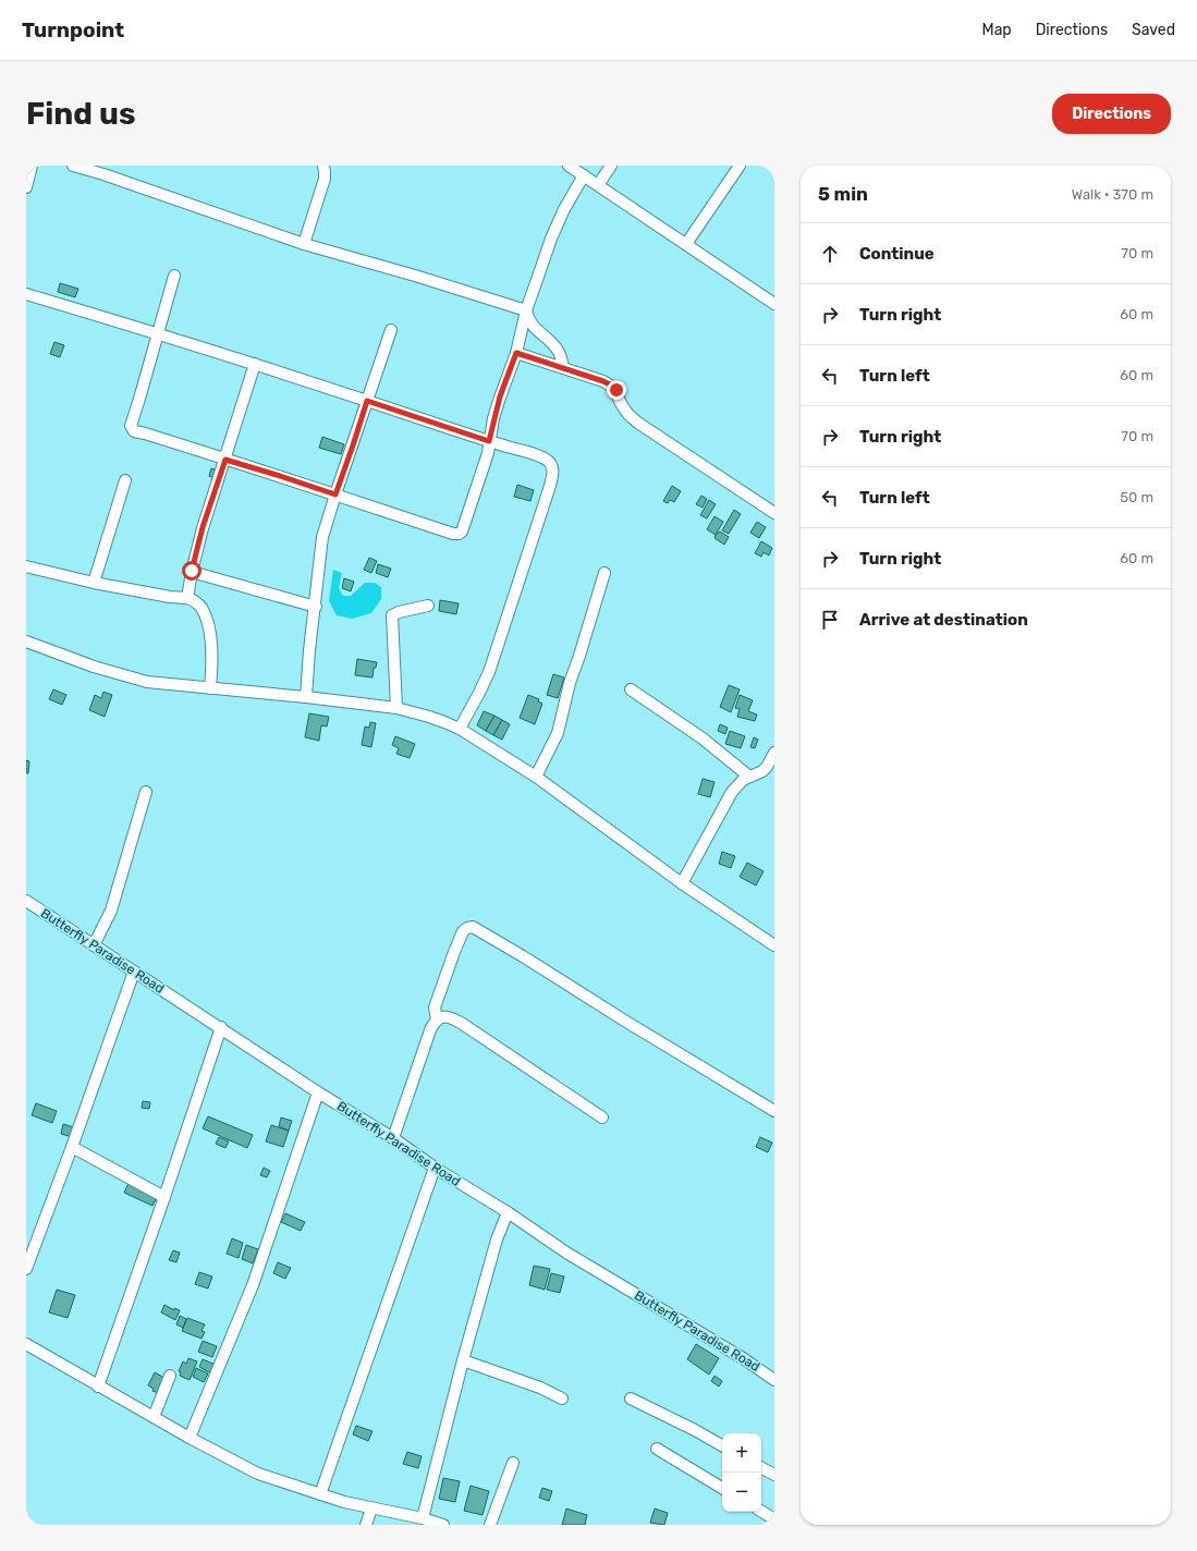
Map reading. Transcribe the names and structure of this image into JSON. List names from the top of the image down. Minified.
{"streets":{"street":["Butterfly Paradise Road"]},"page":{"header":"Turnpoint","nav":["Map","Directions","Saved"],"buttons":"Directions","title":"Find us","heading":["5 min","Walk · 370 m"],"list":[["Continue","70 m"],["Turn right","60 m"],["Turn left","60 m"],["Turn right","70 m"],["Turn left","50 m"],["Turn right","60 m"],"Arrive at destination"],"map_buttons":["+","−"]}}
